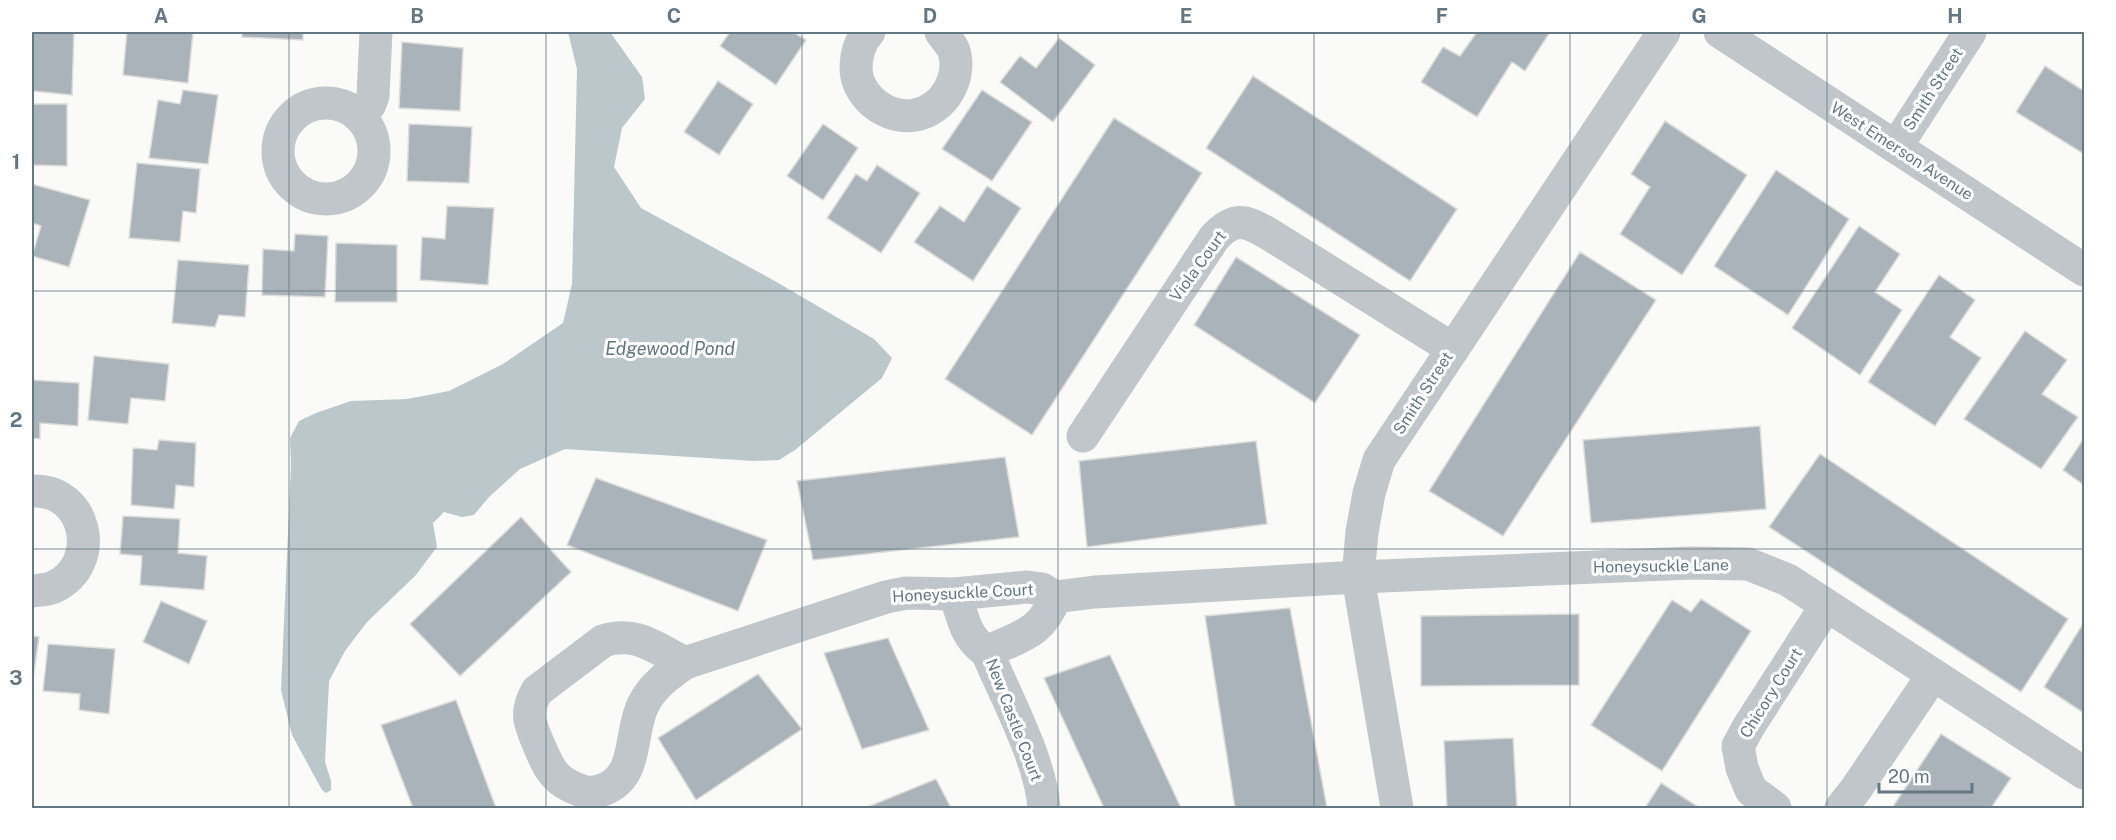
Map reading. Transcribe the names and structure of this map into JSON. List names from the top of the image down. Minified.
{"streets":{"street":["Smith Street","West Emerson Avenue","Viola Court","Honeysuckle Lane","Honeysuckle Court","Chicory Court","New Castle Court"]},"crossings":[["Smith Street","West Emerson Avenue"],["Smith Street","Viola Court"],["Smith Street","Honeysuckle Lane"],["Smith Street","Honeysuckle Court"],["Honeysuckle Lane","Honeysuckle Court"],["Honeysuckle Lane","Chicory Court"],["Honeysuckle Court","New Castle Court"]],"water":["Edgewood Pond"],"scale_bar":"20 m","grid":{"columns":["A","B","C","D","E","F","G","H"],"rows":["1","2","3"]}}
